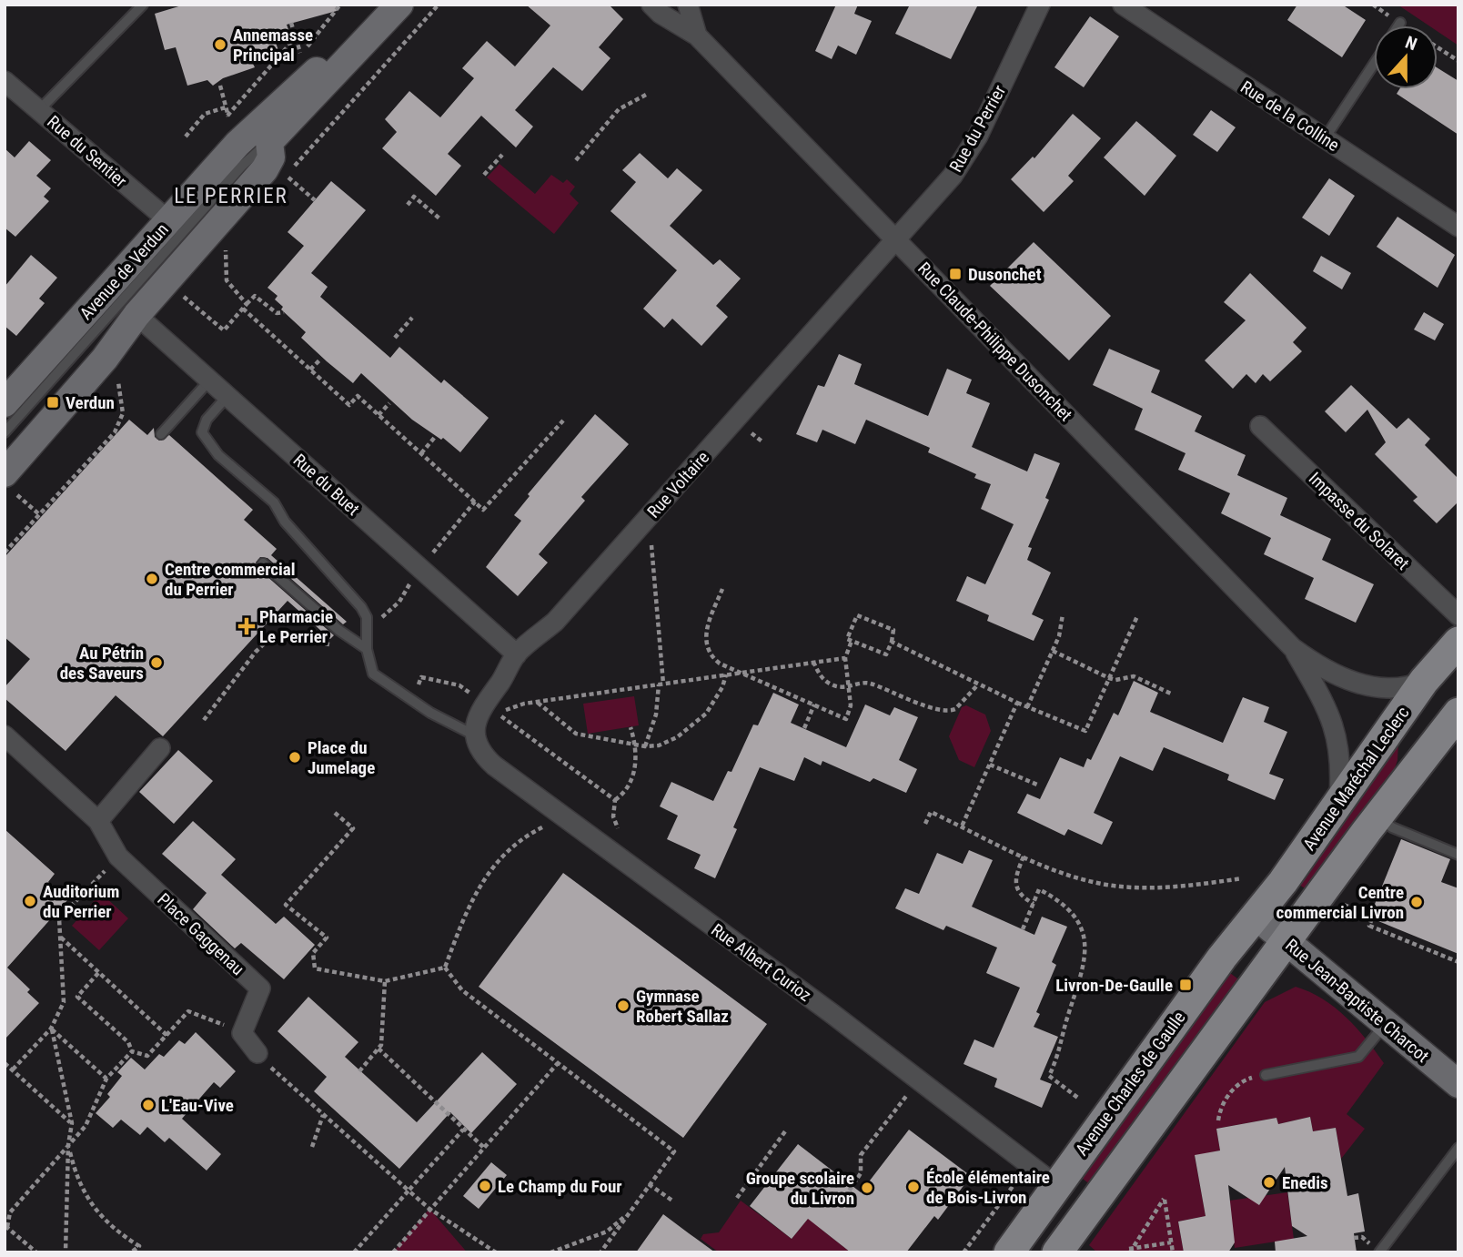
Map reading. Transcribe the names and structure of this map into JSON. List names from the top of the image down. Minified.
{"streets":{"main road":["Avenue Maréchal Leclerc","Avenue Charles de Gaulle"],"street":["Rue de la Colline","Rue du Perrier","Rue du Sentier","Avenue de Verdun","Rue Claude-Philippe Dusonchet","Rue du Buet","Rue Voltaire","Impasse du Solaret","Place Gaggenau","Rue Albert Curioz","Rue Jean-Baptiste Charcot"]},"crossings":[["Rue du Perrier","Rue Claude-Philippe Dusonchet"],["Rue du Perrier","Rue Voltaire"],["Rue du Sentier","Avenue de Verdun"],["Rue Claude-Philippe Dusonchet","Rue Voltaire"],["Rue Claude-Philippe Dusonchet","Avenue Maréchal Leclerc"],["Rue du Buet","Rue Voltaire"],["Rue Voltaire","Rue Albert Curioz"],["Avenue Maréchal Leclerc","Rue Jean-Baptiste Charcot"],["Avenue Maréchal Leclerc","Avenue Charles de Gaulle"],["Rue Albert Curioz","Avenue Charles de Gaulle"],["Rue Jean-Baptiste Charcot","Avenue Charles de Gaulle"]],"districts":["LE PERRIER"],"places":{"other":["Annemasse Principal","Centre commercial du Perrier","Au Pétrin des Saveurs","Place du Jumelage","Auditorium du Perrier","Centre commercial Livron","Gymnase Robert Sallaz","L'Eau-Vive","Enedis","Le Champ du Four","École élémentaire de Bois-Livron","Groupe scolaire du Livron"],"transit":["Dusonchet","Verdun","Livron-De-Gaulle"],"health":["Pharmacie Le Perrier"]},"north":"top"}
